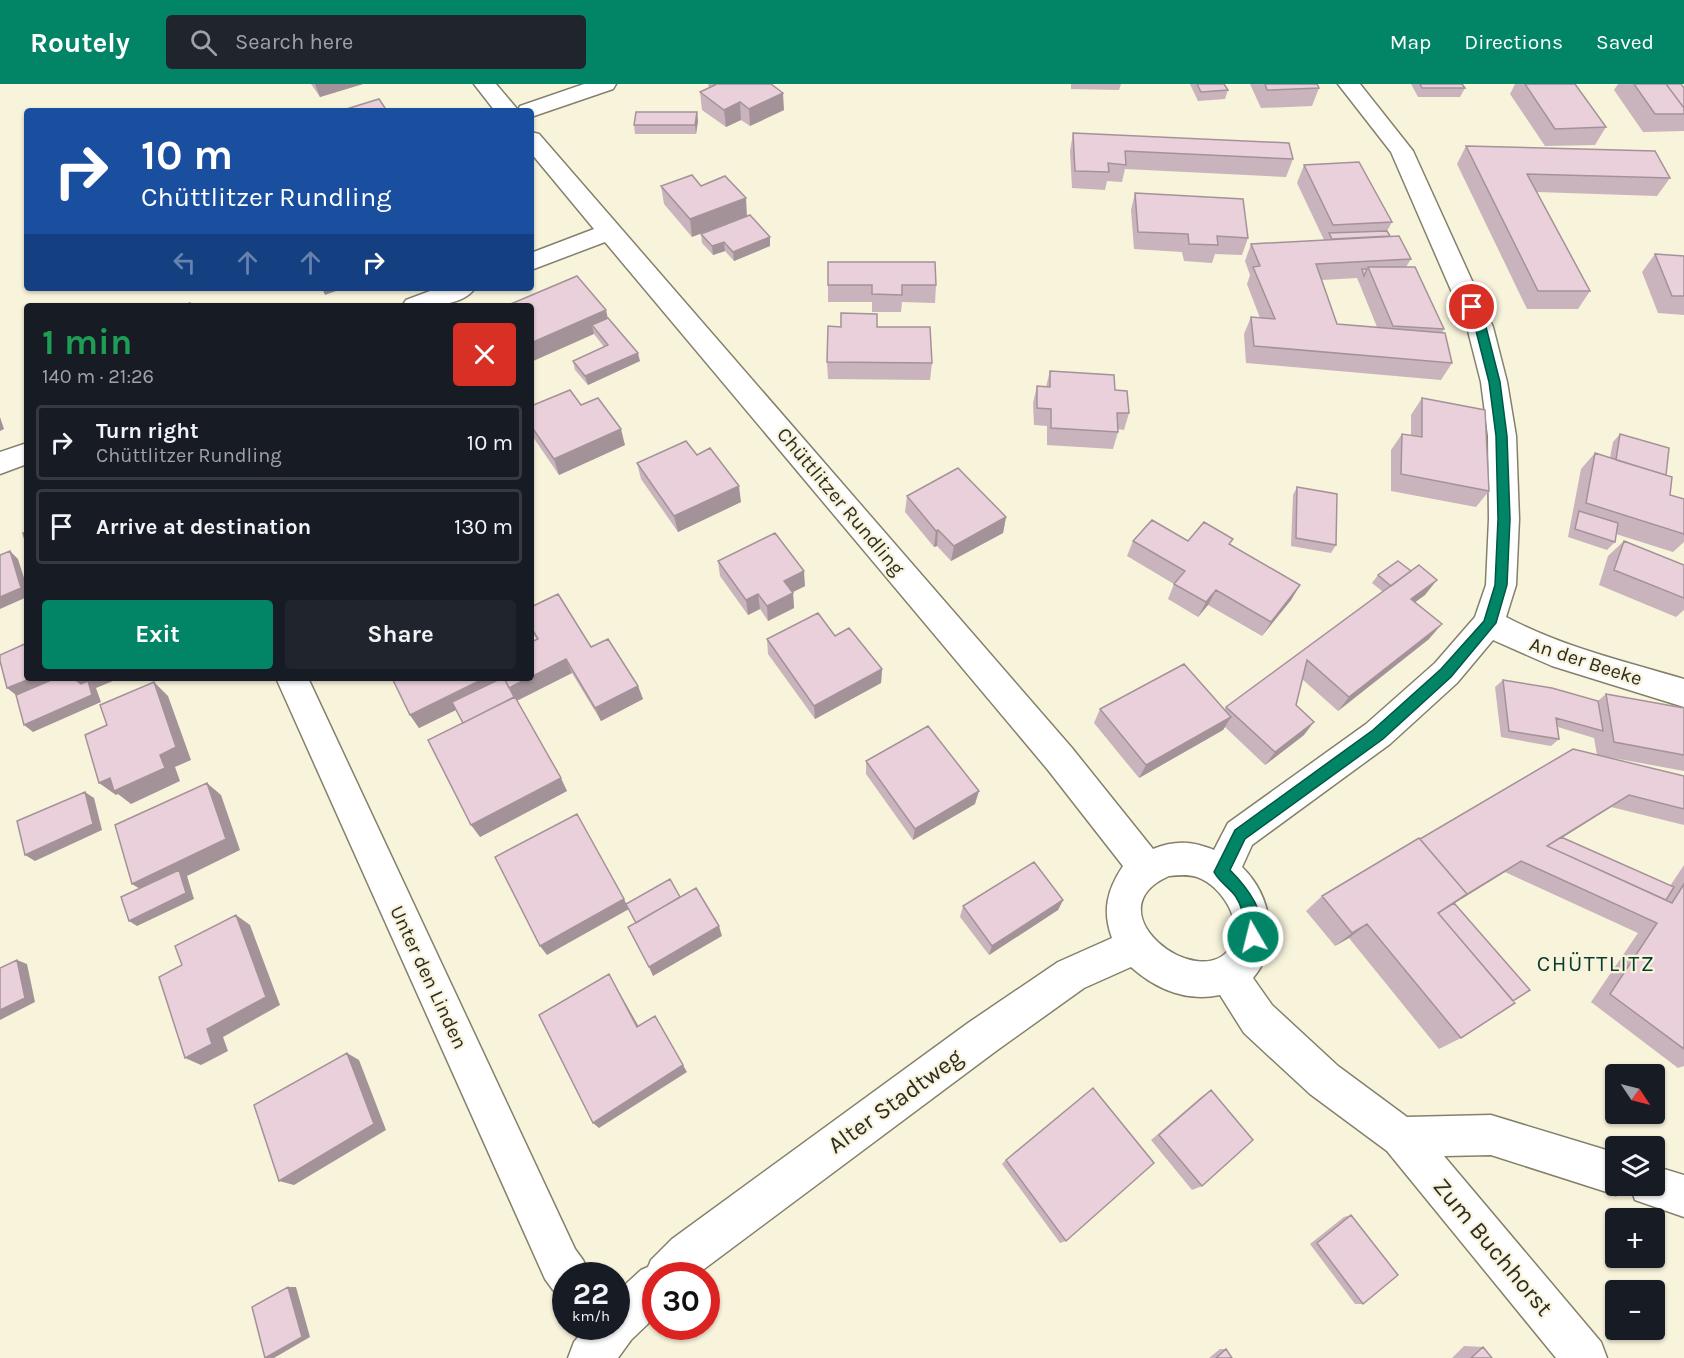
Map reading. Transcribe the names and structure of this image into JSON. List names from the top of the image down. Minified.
{"streets":{"street":["Chüttlitzer Rundling","An der Beeke","Unter den Linden","Alter Stadtweg","Zum Buchhorst"]},"crossings":[["Chüttlitzer Rundling","Alter Stadtweg"],["Chüttlitzer Rundling","Zum Buchhorst"],["Alter Stadtweg","Zum Buchhorst"]],"districts":["CHÜTTLITZ"],"north":"bottom right","page":{"header":"Routely","search":"Search here","nav":["Map","Directions","Saved"],"turn":["10 m","Chüttlitzer Rundling"],"heading":["1 min","140 m · 21:26"],"list":[{"name":"Turn right","note":"Chüttlitzer Rundling","value":"10 m"},{"name":"Arrive at destination","value":"130 m"}],"buttons":["Exit","Share"],"map_buttons":["+","−"],"speed":"22 km/h","limit":"30"}}
